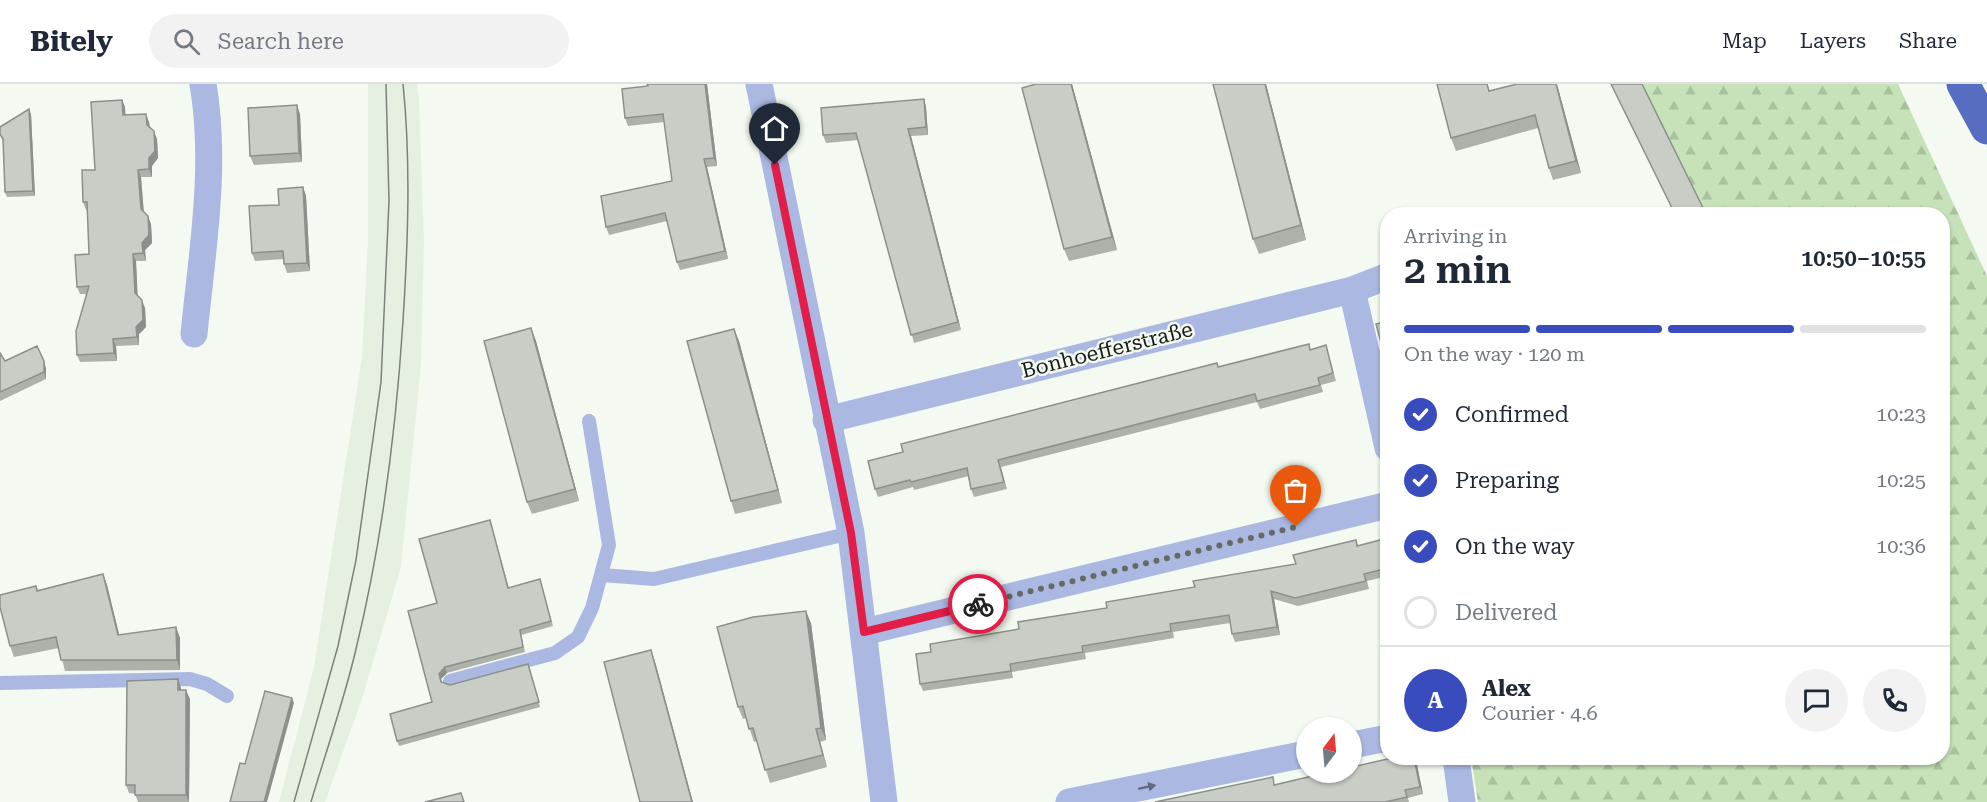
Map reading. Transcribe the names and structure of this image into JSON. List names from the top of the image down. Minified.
{"streets":{"street":["Bonhoefferstraße"]},"north":"top","page":{"header":"Bitely","search":"Search here","nav":["Map","Layers","Share"],"heading":["2 min","Arriving in","10:50–10:55"],"panel":["Alex","Courier · 4.6"],"bar":"On the way · 120 m","list":[["Confirmed","10:23"],["Preparing","10:25"],["On the way","10:36"],"Delivered"],"round":"A"}}
